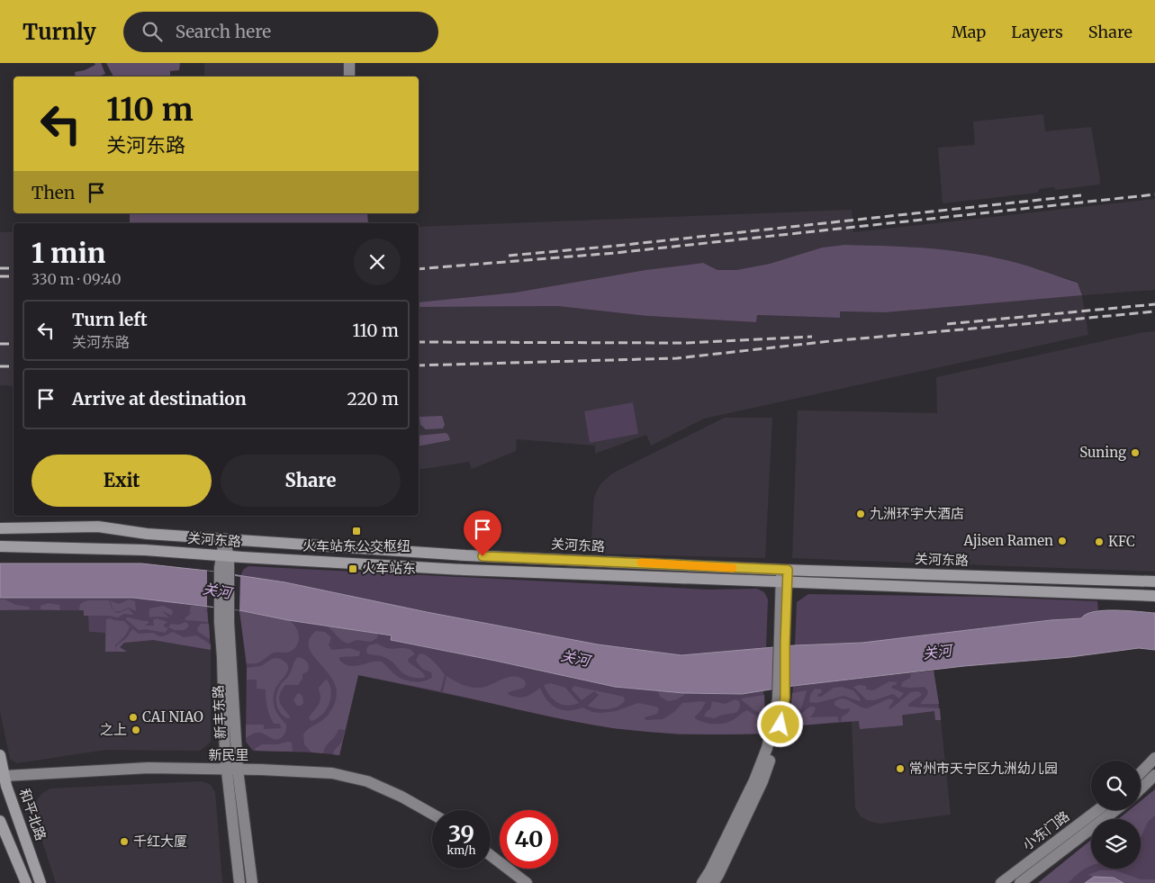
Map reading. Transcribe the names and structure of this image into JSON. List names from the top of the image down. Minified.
{"streets":{"main road":["关河东路","和平北路"],"street":["新丰东路","新民里","小东门路"]},"crossings":[["关河东路","新丰东路"],["新丰东路","新民里"],["新民里","和平北路"]],"water":["关河"],"places":{"other":["Suning","九洲环宇大酒店","Ajisen Ramen","KFC","CAI NIAO","之上","常州市天宁区九洲幼儿园","千红大厦"],"transit":["火车站东公交枢纽","火车站东"]},"page":{"header":"Turnly","search":"Search here","nav":["Map","Layers","Share"],"turn":["110 m","关河东路"],"then":"Then","heading":["1 min","330 m · 09:40"],"list":[{"name":"Turn left","note":"关河东路","value":"110 m"},{"name":"Arrive at destination","value":"220 m"}],"buttons":["Exit","Share"],"speed":"39 km/h","limit":"40"}}
